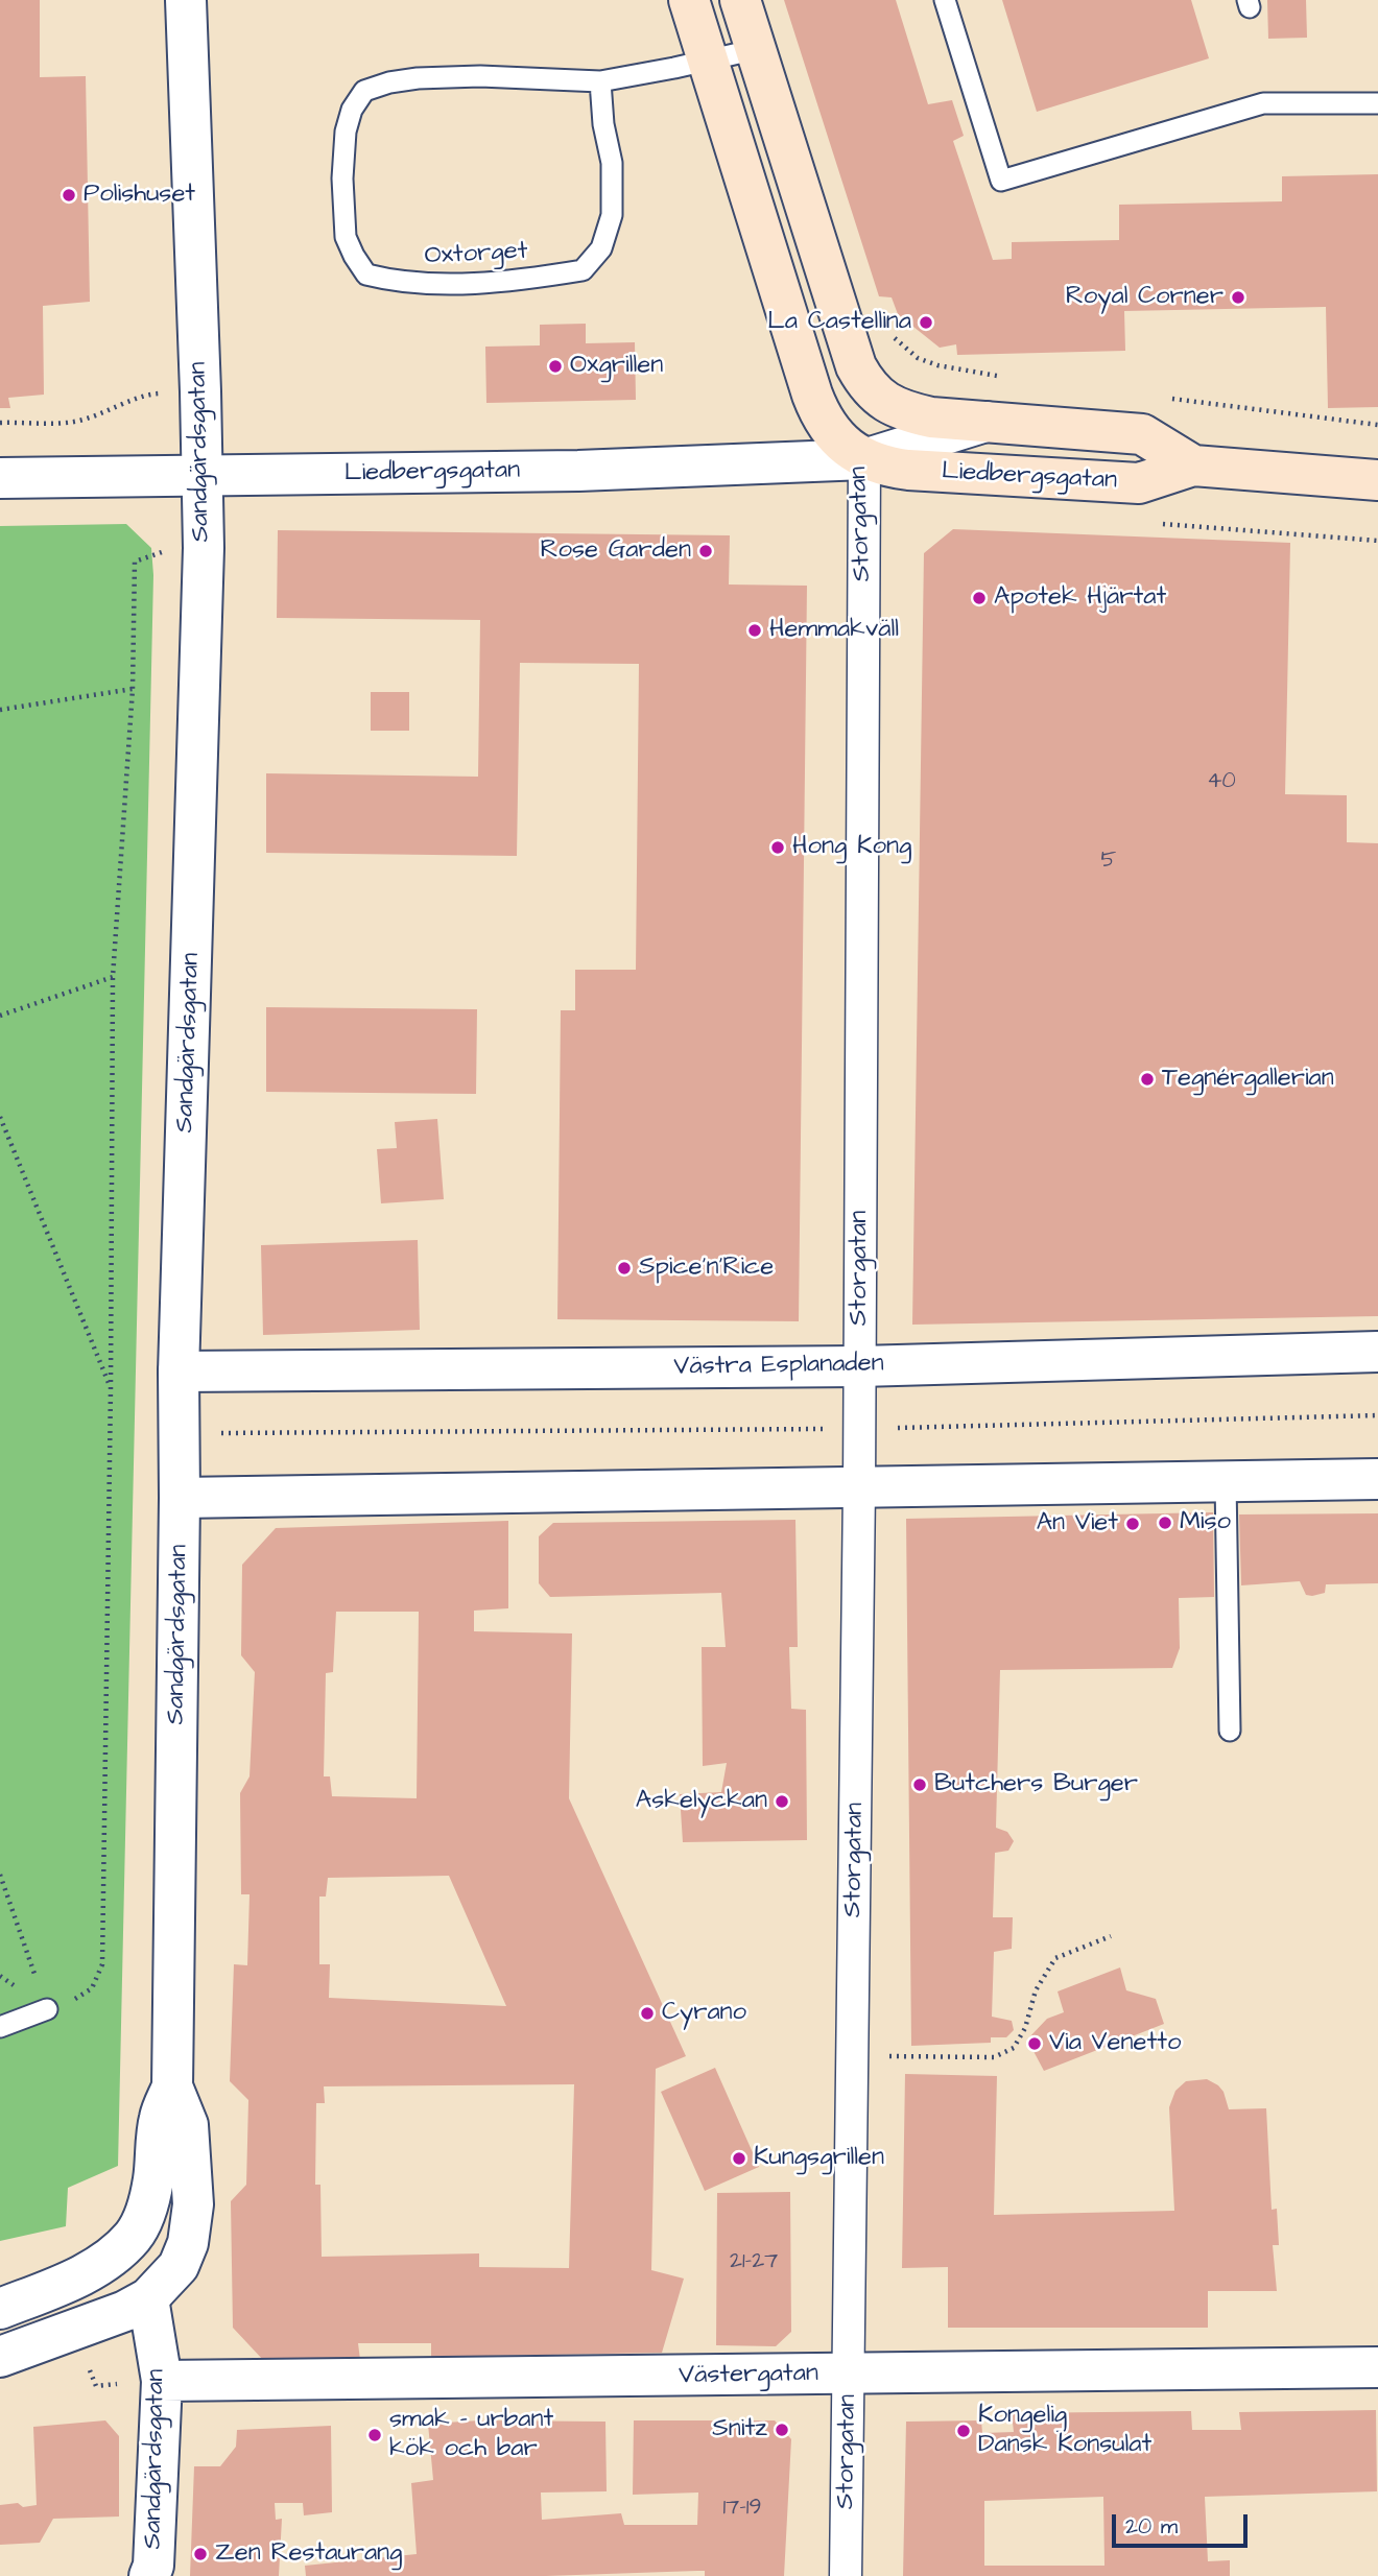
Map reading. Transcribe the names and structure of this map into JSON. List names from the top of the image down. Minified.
{"streets":{"main road":["Liedbergsgatan","Storgatan"],"street":["Sandgärdsgatan","Västra Esplanaden","Västergatan"],"lane":["Oxtorget"]},"crossings":[["Sandgärdsgatan","Liedbergsgatan"],["Sandgärdsgatan","Västra Esplanaden"],["Sandgärdsgatan","Västergatan"],["Liedbergsgatan","Storgatan"],["Storgatan","Västra Esplanaden"],["Storgatan","Västergatan"]],"places":["Polishuset","Royal Corner","La Castellina","Oxgrillen","Rose Garden","Apotek Hjärtat","Hemmakväll","Hong Kong","Tegnérgallerian","Spice'n'Rice","Miso","An Viet","Butchers Burger","Askelyckan","Cyrano","Via Venetto","Kungsgrillen","Snitz","Kongelig Dansk Konsulat","smak – urbant kök och bar","Zen Restaurang"],"house_numbers":["40","5","21-27","17-19"],"scale_bar":"20 m"}
